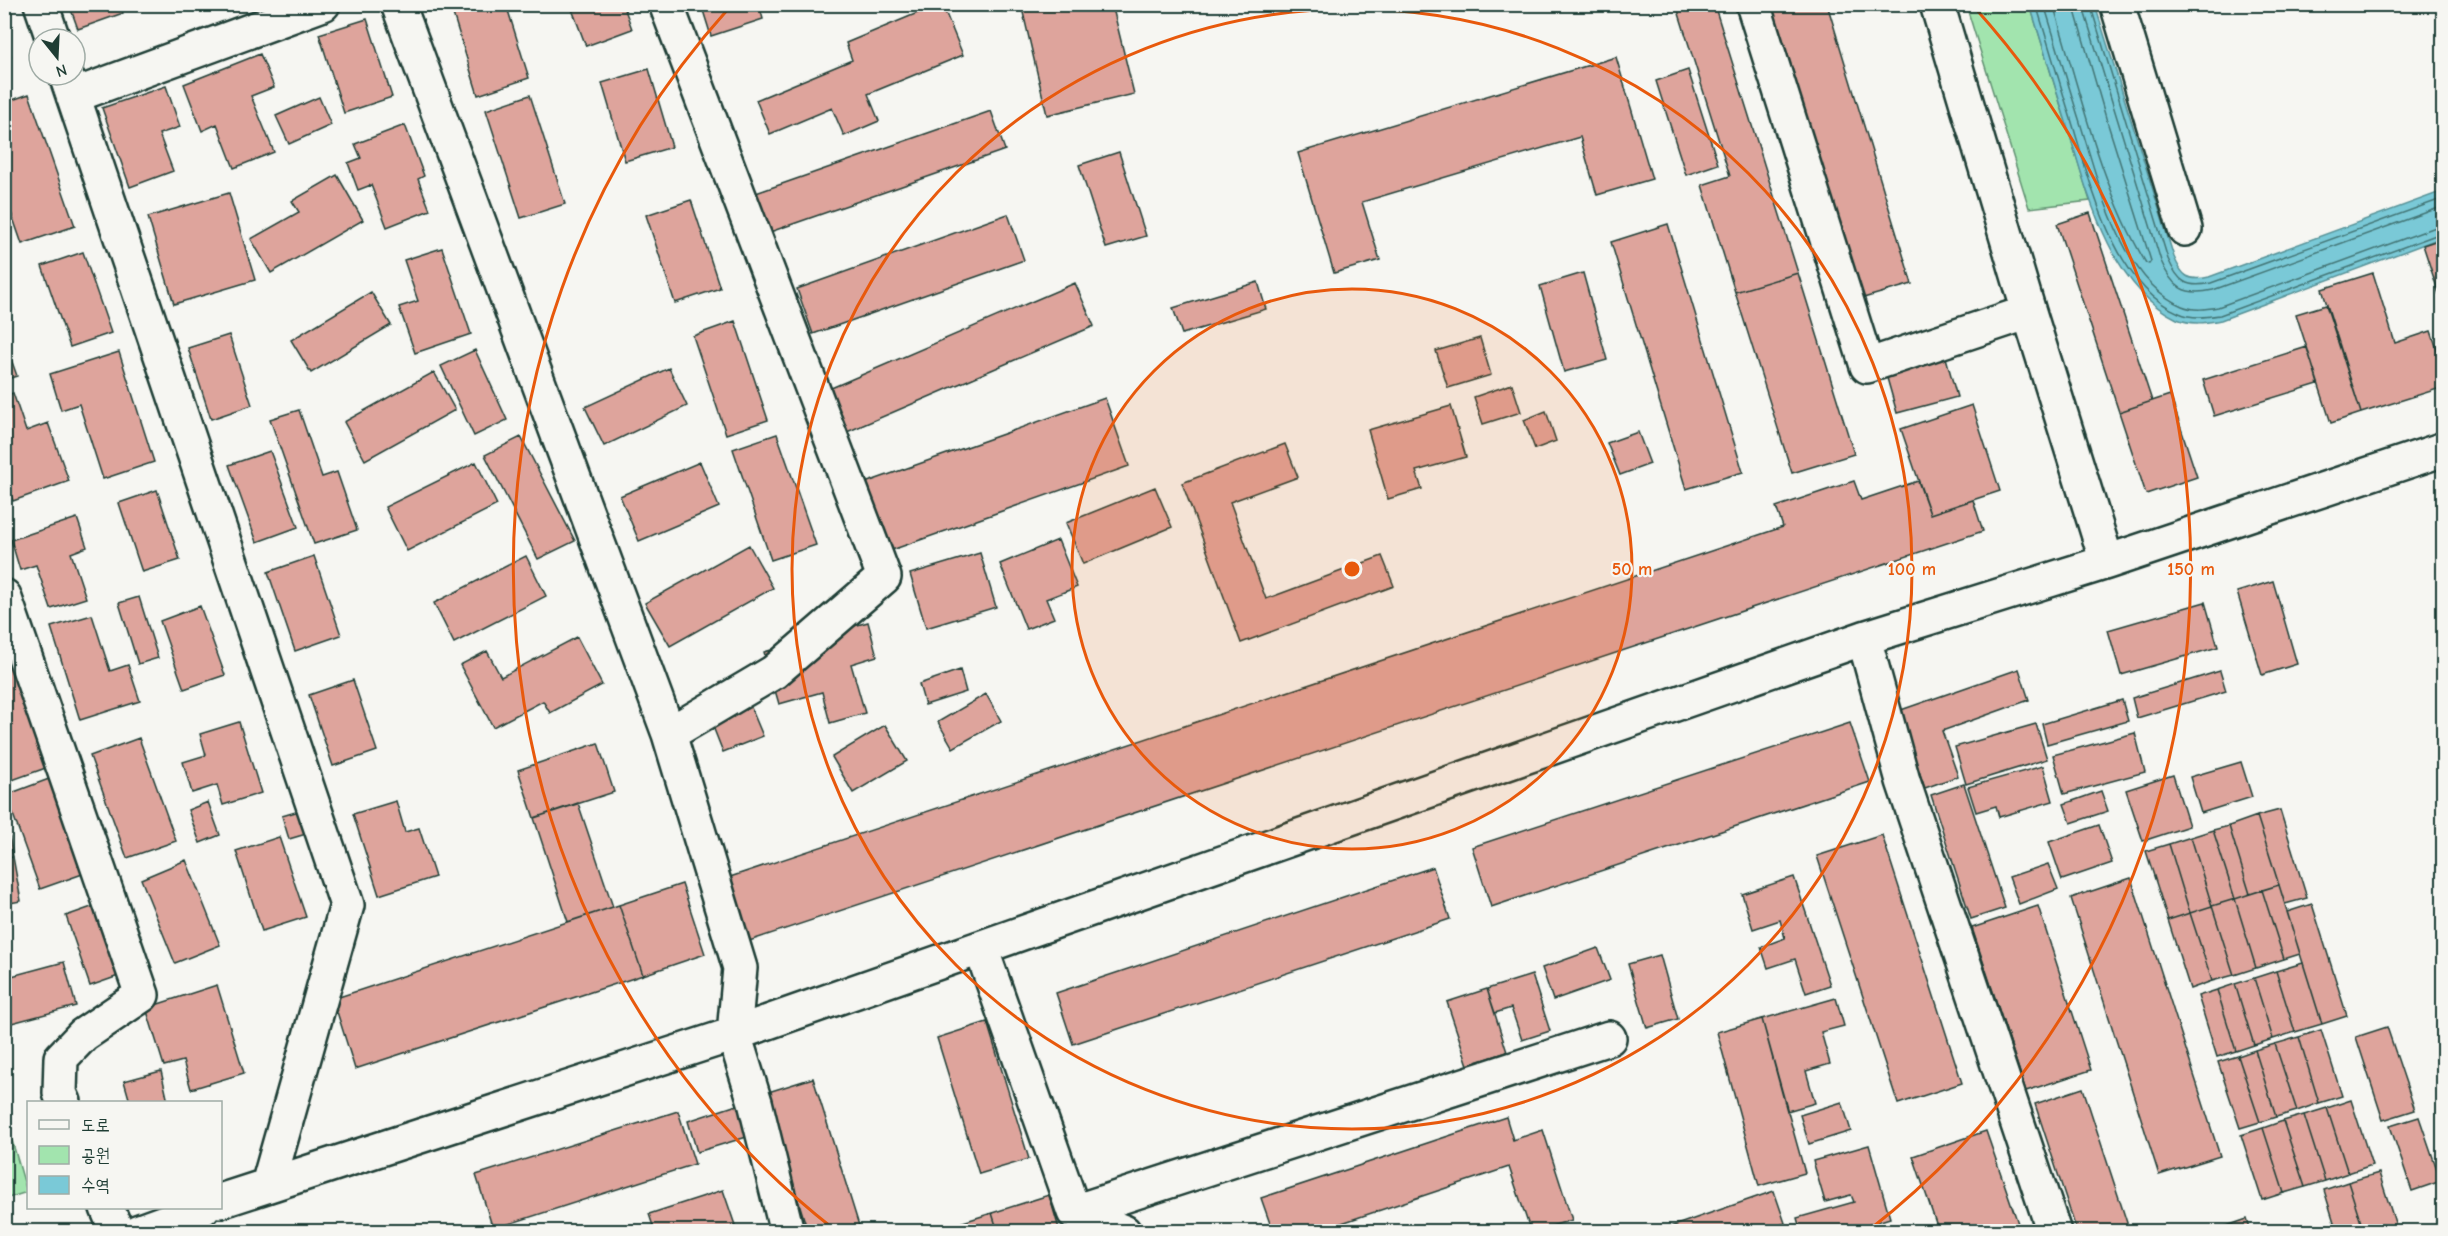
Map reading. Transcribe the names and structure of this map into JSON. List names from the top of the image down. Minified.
{"legend":["도로","공원","수역"],"north":"bottom","rings":["50 m","100 m","150 m"]}
